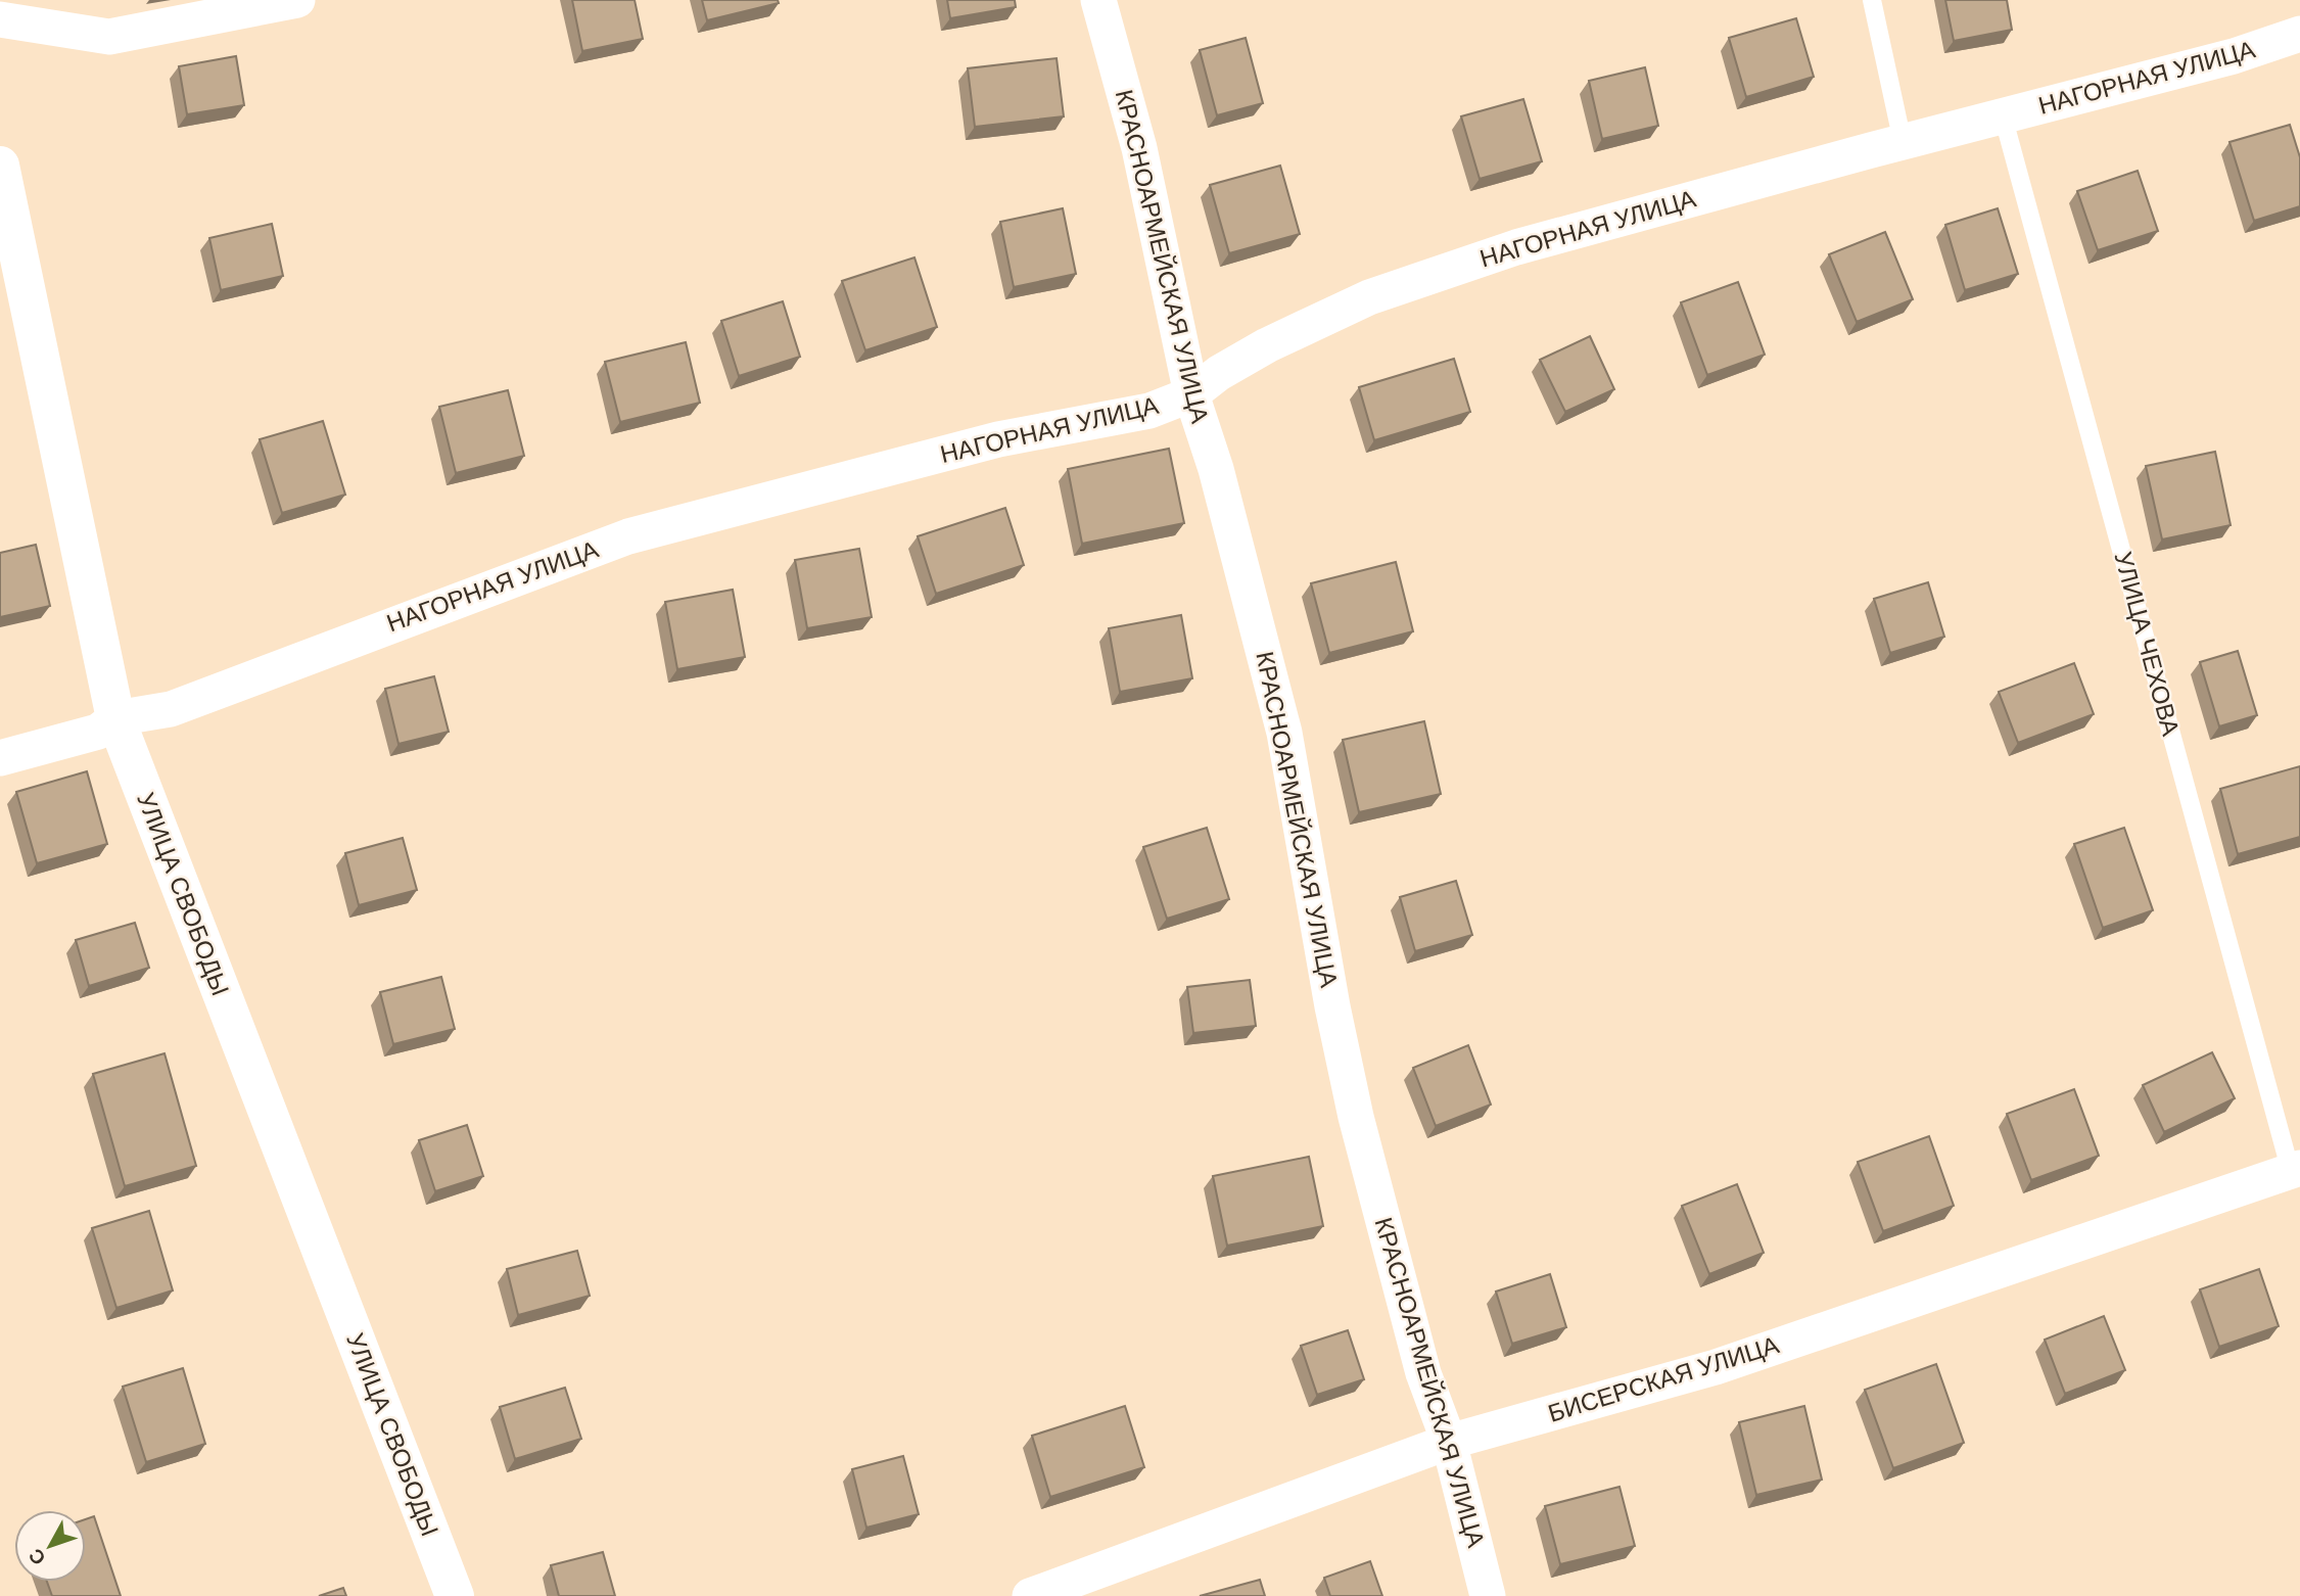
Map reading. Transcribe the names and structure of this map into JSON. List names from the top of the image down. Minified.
{"streets":{"street":["НАГОРНАЯ УЛИЦА","КРАСНОАРМЕЙСКАЯ УЛИЦА","УЛИЦА СВОБОДЫ","БИСЕРСКАЯ УЛИЦА"],"lane":["УЛИЦА ЧЕХОВА"]},"crossings":[["НАГОРНАЯ УЛИЦА","КРАСНОАРМЕЙСКАЯ УЛИЦА"],["НАГОРНАЯ УЛИЦА","УЛИЦА ЧЕХОВА"],["НАГОРНАЯ УЛИЦА","УЛИЦА СВОБОДЫ"],["КРАСНОАРМЕЙСКАЯ УЛИЦА","БИСЕРСКАЯ УЛИЦА"],["УЛИЦА ЧЕХОВА","БИСЕРСКАЯ УЛИЦА"]],"north":"bottom left"}
